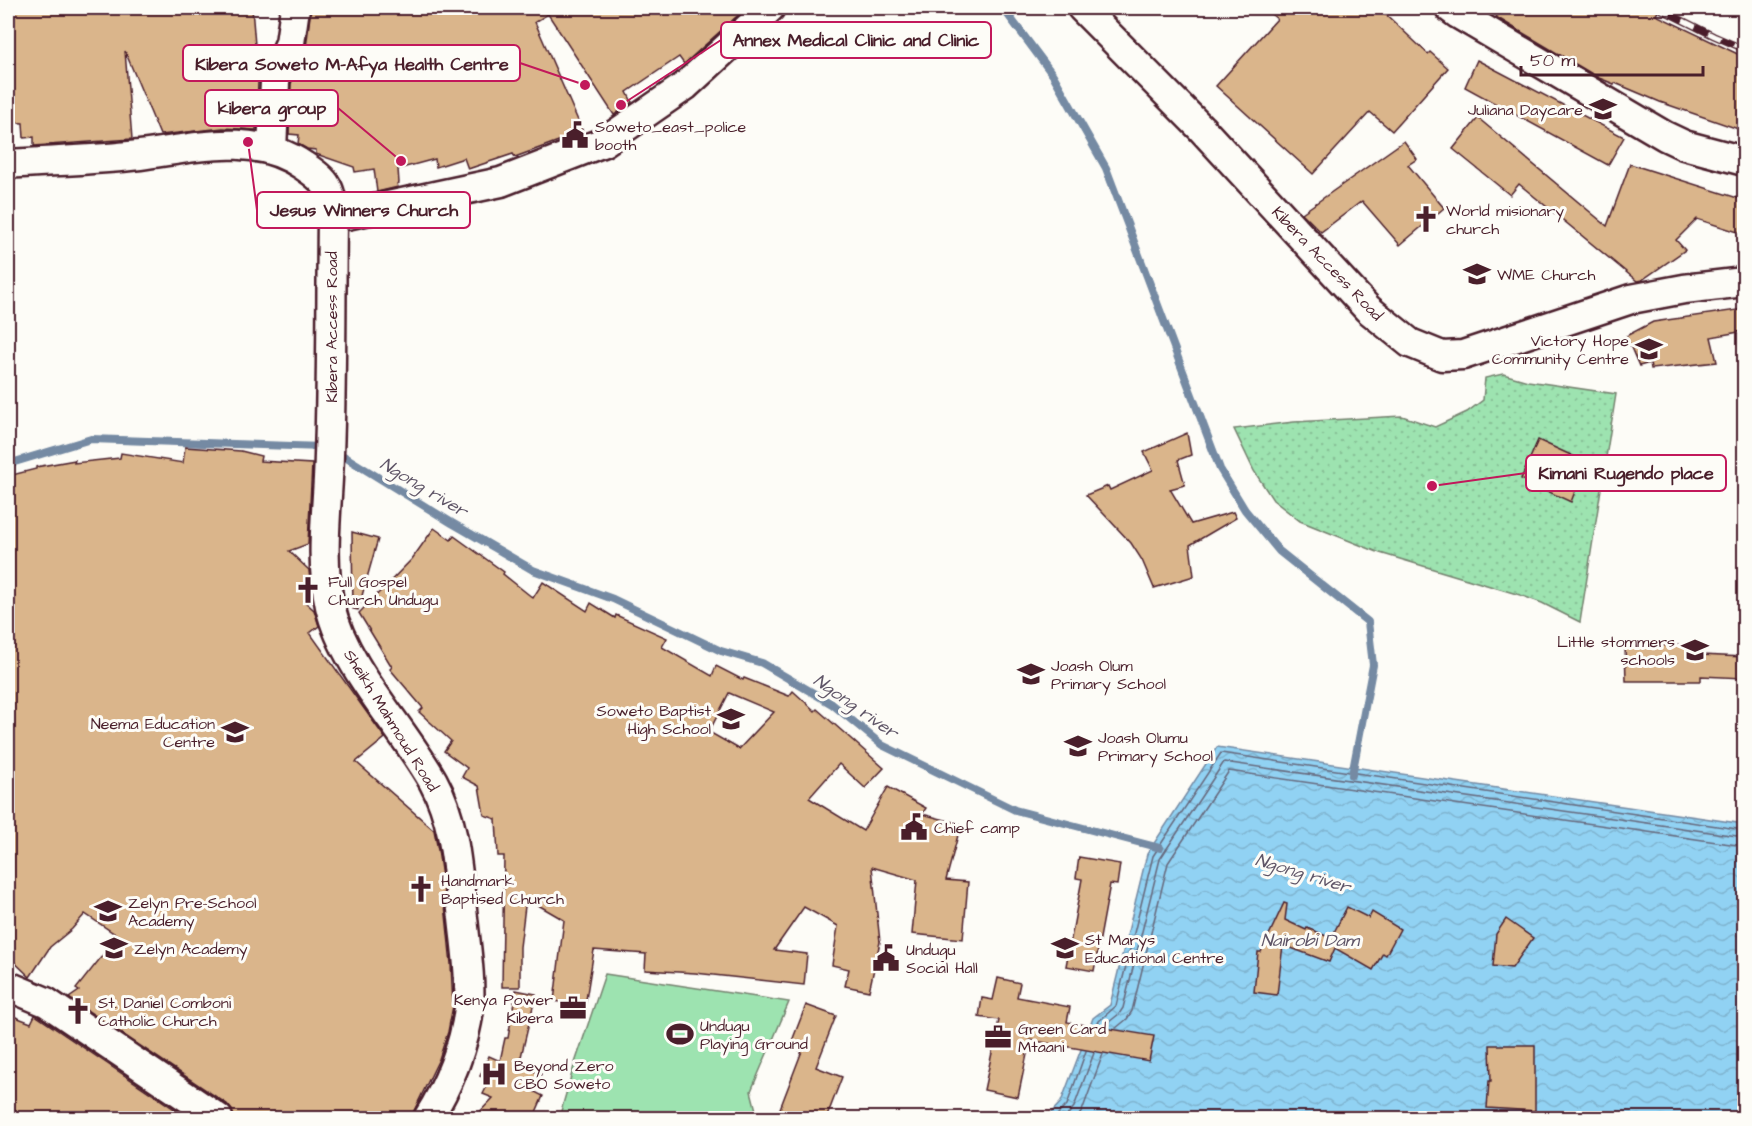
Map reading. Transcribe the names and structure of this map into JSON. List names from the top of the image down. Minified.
{"streets":{"street":["Kibera Access Road","Sheikh Mahmoud Road"]},"crossings":[["Kibera Access Road","Sheikh Mahmoud Road"]],"water":["Ngong river","Nairobi Dam"],"places":{"other":["Kibera Soweto M-Afya Health Centre","Annex Medical Clinic and Clinic","Jesus Winners Church","kibera group","Kimani Rugendo place"],"school or university":["Juliana Daycare","WME Church","Victory Hope Community Centre","Little stommers schools","Joash Olum Primary School","Soweto Baptist High School","Neema Education Centre","Joash Olumu Primary School","Zelyn Pre-School Academy","Zelyn Academy","St Marys Educational Centre"],"public building":["Soweto_east_police booth","Chief camp","Undugu Social Hall"],"church":["World misionary church","Full Gospel Church Undugu","Handmark Baptised Church","St. Daniel Comboni Catholic Church"],"office":["Kenya Power Kibera","Green Card Mtaani"],"sports":["Undugu Playing Ground"],"hospital":["Beyond Zero CBO Soweto"]},"scale_bar":"50 m"}
